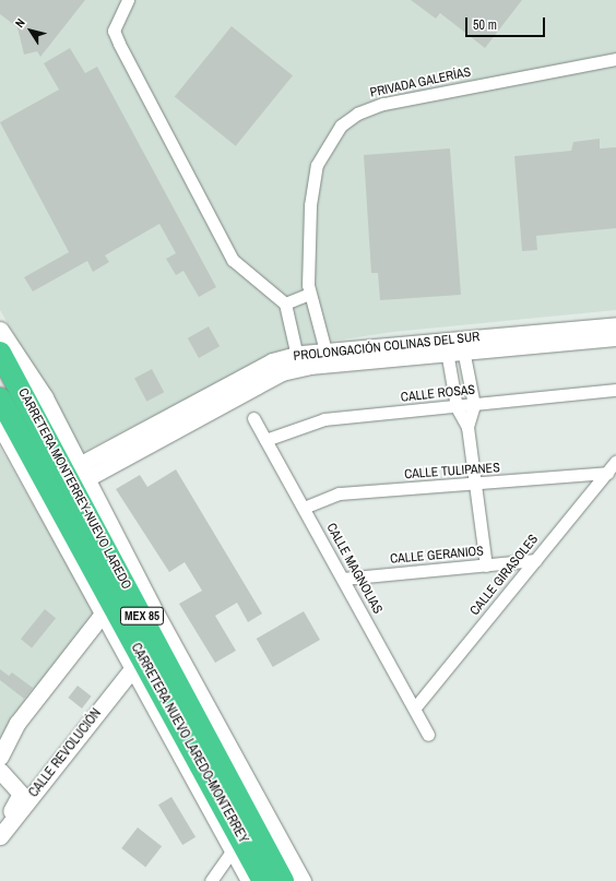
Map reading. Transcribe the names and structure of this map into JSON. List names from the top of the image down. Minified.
{"streets":{"highway":["CARRETERA MONTERREY-NUEVO LAREDO","MEX 85","CARRETERA NUEVO LAREDO-MONTERREY"],"street":["PRIVADA GALERÍAS","PROLONGACIÓN COLINAS DEL SUR","CALLE ROSAS","CALLE TULIPANES","CALLE GERANIOS","CALLE MAGNOLIAS","CALLE GIRASOLES","CALLE REVOLUCIÓN"]},"crossings":[["PRIVADA GALERÍAS","PROLONGACIÓN COLINAS DEL SUR"],["CALLE ROSAS","CALLE MAGNOLIAS"],["CALLE TULIPANES","CALLE MAGNOLIAS"],["CALLE TULIPANES","CALLE GIRASOLES"],["CALLE GERANIOS","CALLE MAGNOLIAS"],["CALLE GERANIOS","CALLE GIRASOLES"],["CALLE MAGNOLIAS","CALLE GIRASOLES"]],"scale_bar":"50 m","north":"top left"}
